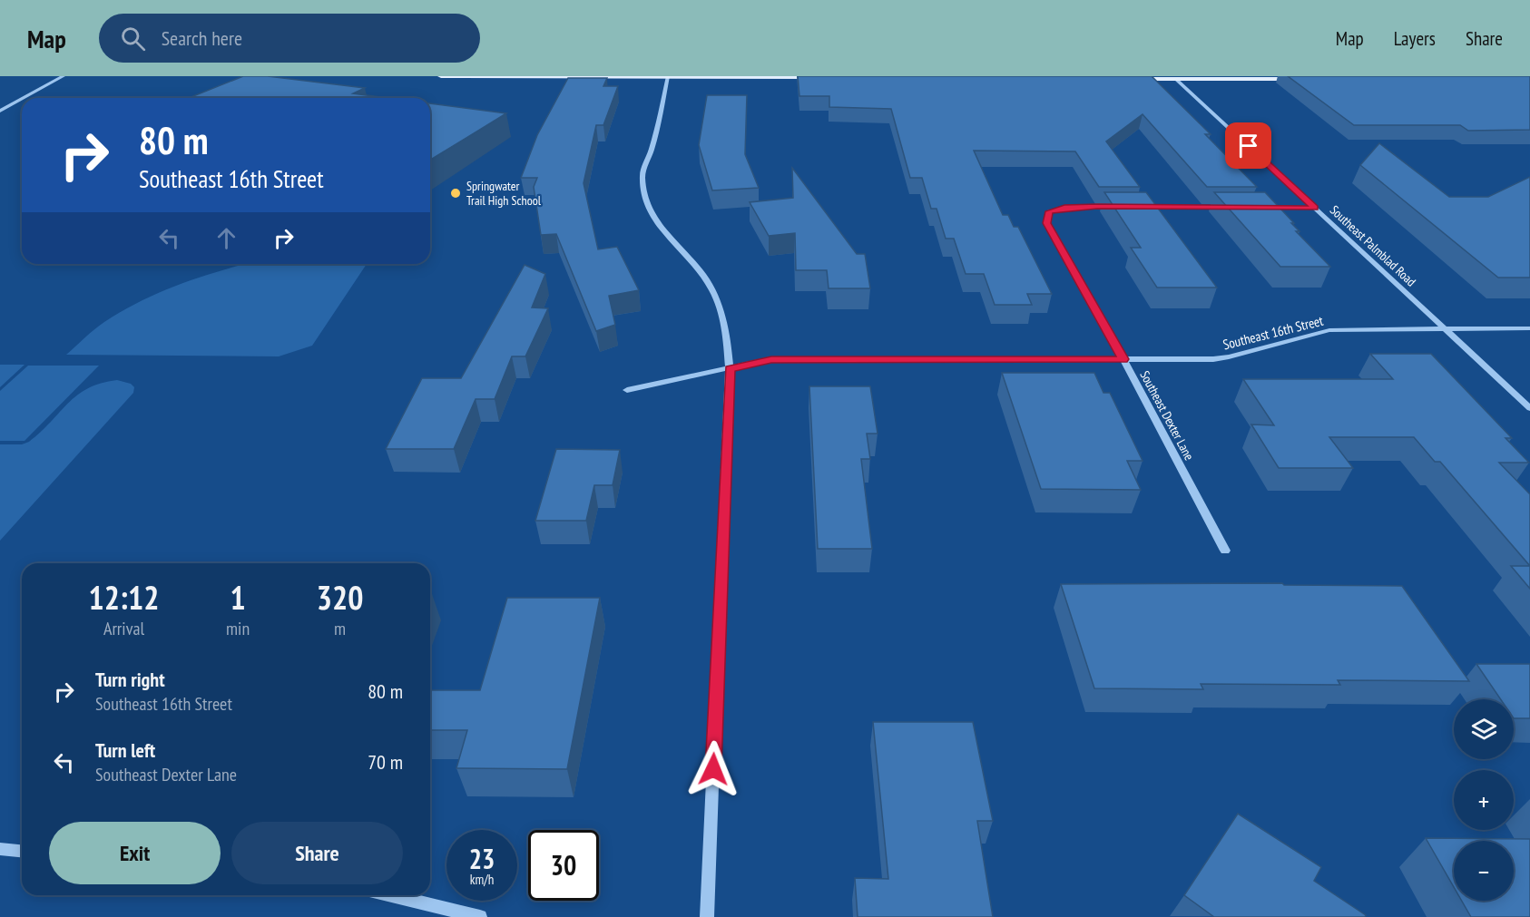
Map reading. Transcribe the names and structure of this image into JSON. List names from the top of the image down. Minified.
{"streets":{"street":["Southeast Palmblad Road","Southeast 16th Street","Southeast Dexter Lane"]},"crossings":[["Southeast Palmblad Road","Southeast 16th Street"],["Southeast 16th Street","Southeast Dexter Lane"]],"places":["Springwater Trail High School"],"page":{"header":"Map","search":"Search here","nav":["Map","Layers","Share"],"turn":["80 m","Southeast 16th Street"],"eta":["12:12","Arrival","1","min","320","m"],"list":[{"name":"Turn right","note":"Southeast 16th Street","value":"80 m"},{"name":"Turn left","note":"Southeast Dexter Lane","value":"70 m"}],"map_buttons":["+","−"],"buttons":["Exit","Share"],"speed":"23 km/h","limit":"30"}}
